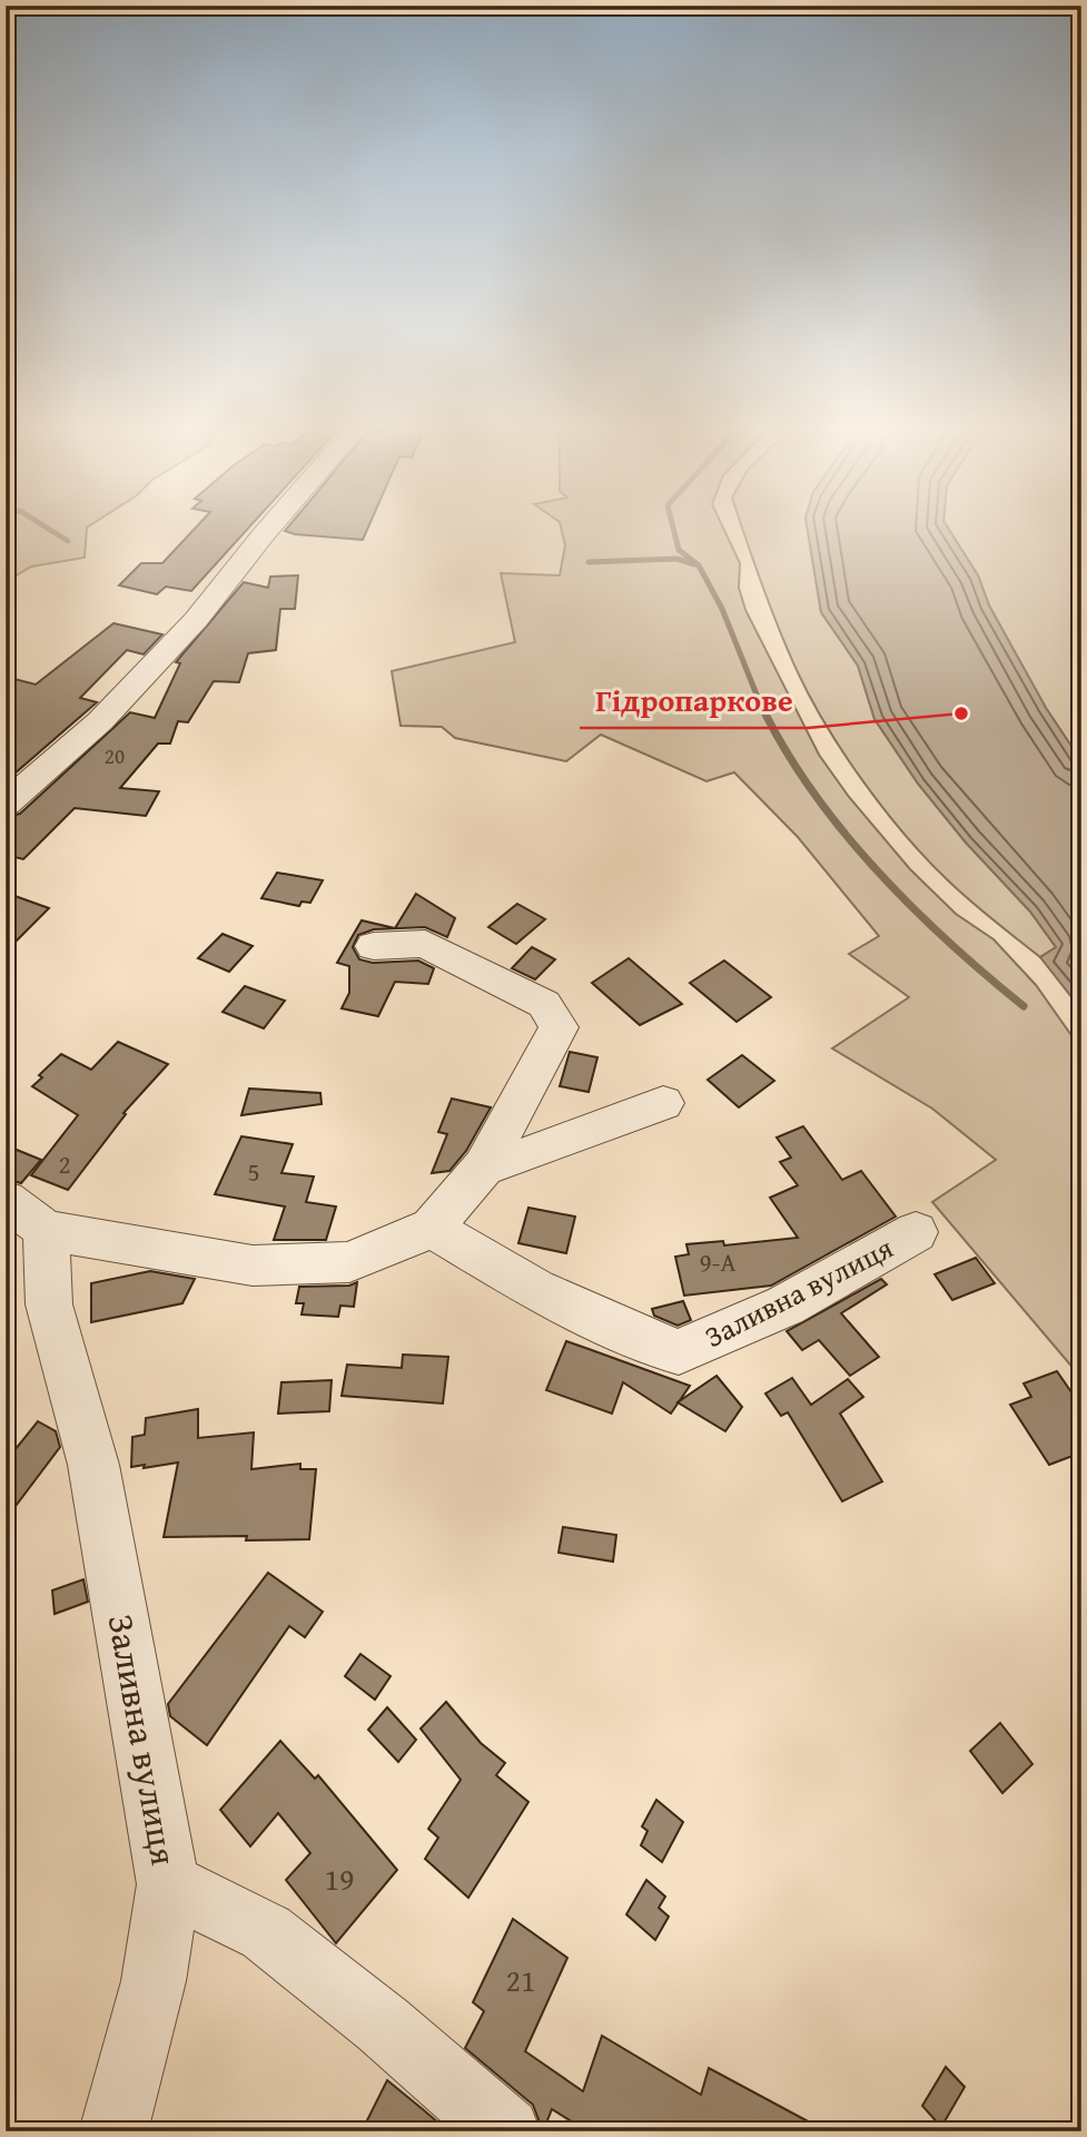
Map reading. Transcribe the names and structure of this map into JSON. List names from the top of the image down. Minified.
{"streets":{"street":["Заливна вулиця"]},"places":["Гідропаркове"],"house_numbers":["20","2","5","9-А","19","21"]}
